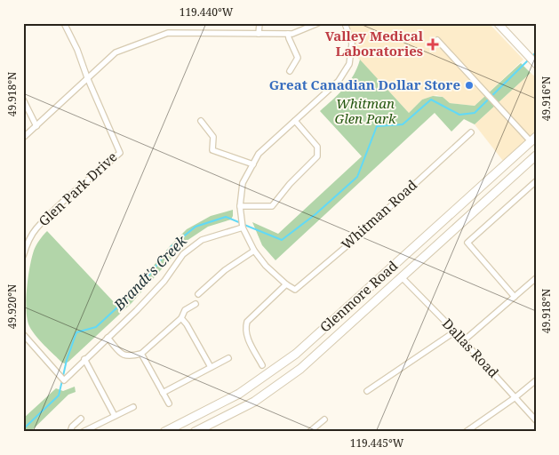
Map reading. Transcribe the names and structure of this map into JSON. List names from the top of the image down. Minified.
{"streets":{"main road":["Glenmore Road"],"street":["Glen Park Drive","Whitman Road","Dallas Road"]},"crossings":[["Glenmore Road","Dallas Road"]],"water":["Brandt's Creek"],"parks":["Whitman Glen Park"],"places":{"health":["Valley Medical Laboratories"],"other":["Great Canadian Dollar Store"]},"coordinates":["119.440°W","49.918°N","49.916°N","49.920°N","119.445°W"]}
